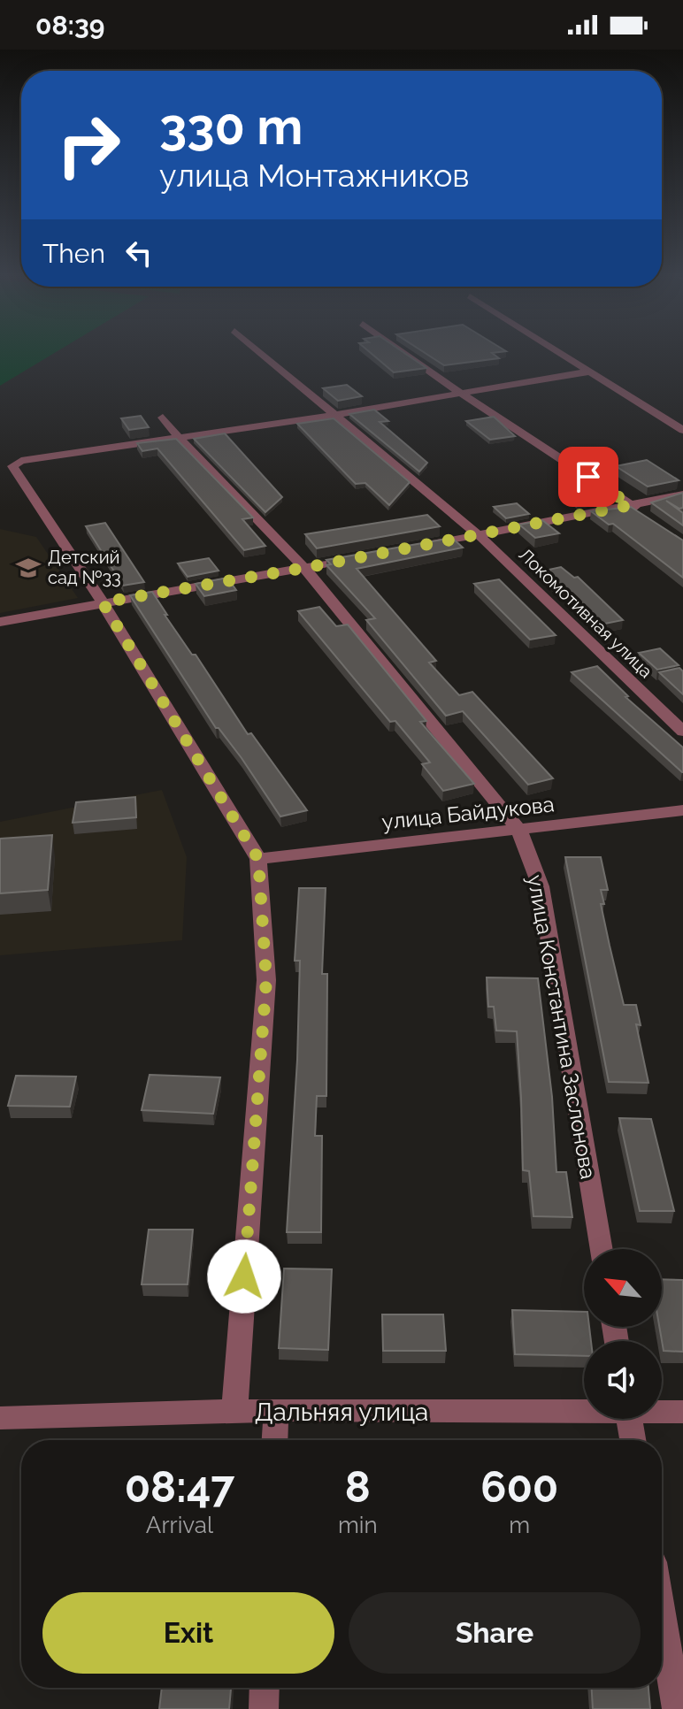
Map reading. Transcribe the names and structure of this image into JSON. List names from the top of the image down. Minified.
{"streets":{"street":["Локомотивная улица","улица Байдукова","улица Константина Заслонова","Дальняя улица"]},"crossings":[["улица Байдукова","улица Константина Заслонова"]],"places":{"school or university":["Детский сад №33"]},"north":"top left","page":{"status":"08:39","turn":["330 m","улица Монтажников"],"then":"Then","eta":["08:47","Arrival","8","min","600","m"],"buttons":["Exit","Share"]}}
